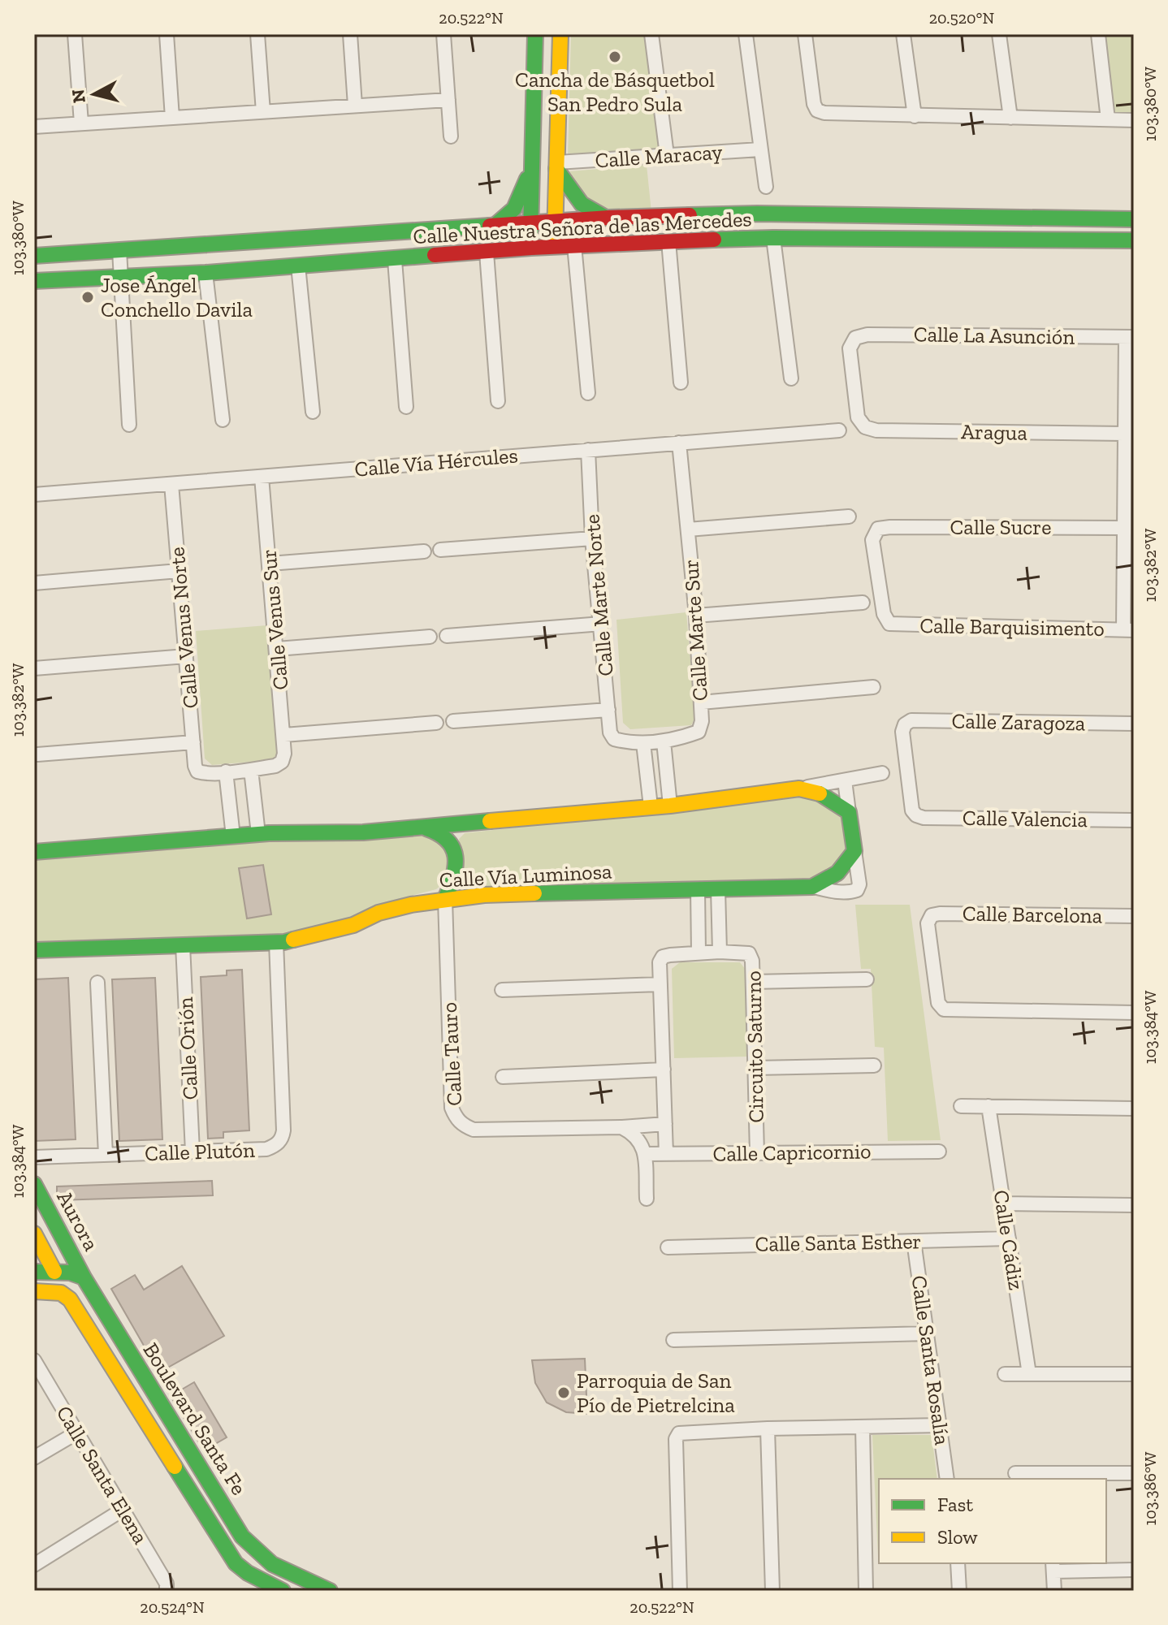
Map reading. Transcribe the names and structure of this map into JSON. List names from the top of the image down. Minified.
{"streets":{"street":["Calle Maracay","Calle Nuestra Señora de las Mercedes","Calle La Asunción","Aragua","Calle Vía Hércules","Calle Sucre","Calle Marte Norte","Calle Venus Sur","Calle Barquisimento","Calle Venus Norte","Calle Marte Sur","Calle Zaragoza","Calle Valencia","Calle Vía Luminosa","Calle Barcelona","Circuito Saturno","Calle Orión","Calle Tauro","Calle Plutón","Calle Capricornio","Aurora","Calle Cádiz","Calle Santa Esther","Calle Santa Rosalía","Boulevard Santa Fe","Calle Santa Elena"]},"crossings":[["Calle La Asunción","Aragua"],["Calle Vía Hércules","Calle Marte Norte"],["Calle Vía Hércules","Calle Venus Sur"],["Calle Vía Hércules","Calle Venus Norte"],["Calle Vía Hércules","Calle Marte Sur"],["Calle Sucre","Calle Barquisimento"],["Calle Marte Norte","Calle Marte Sur"],["Calle Zaragoza","Calle Valencia"],["Calle Vía Luminosa","Calle Orión"],["Calle Vía Luminosa","Calle Tauro"],["Calle Vía Luminosa","Calle Plutón"],["Circuito Saturno","Calle Tauro"],["Circuito Saturno","Calle Capricornio"],["Calle Orión","Calle Plutón"],["Aurora","Boulevard Santa Fe"],["Calle Cádiz","Calle Santa Esther"],["Calle Santa Esther","Calle Santa Rosalía"]],"places":["Cancha de Básquetbol San Pedro Sula","Jose Ángel Conchello Davila","Parroquia de San Pío de Pietrelcina"],"legend":["Fast","Slow"],"north":"left","coordinates":["20.522°N","20.520°N","103.380°W","103.382°W","103.384°W","103.386°W","20.524°N"]}
